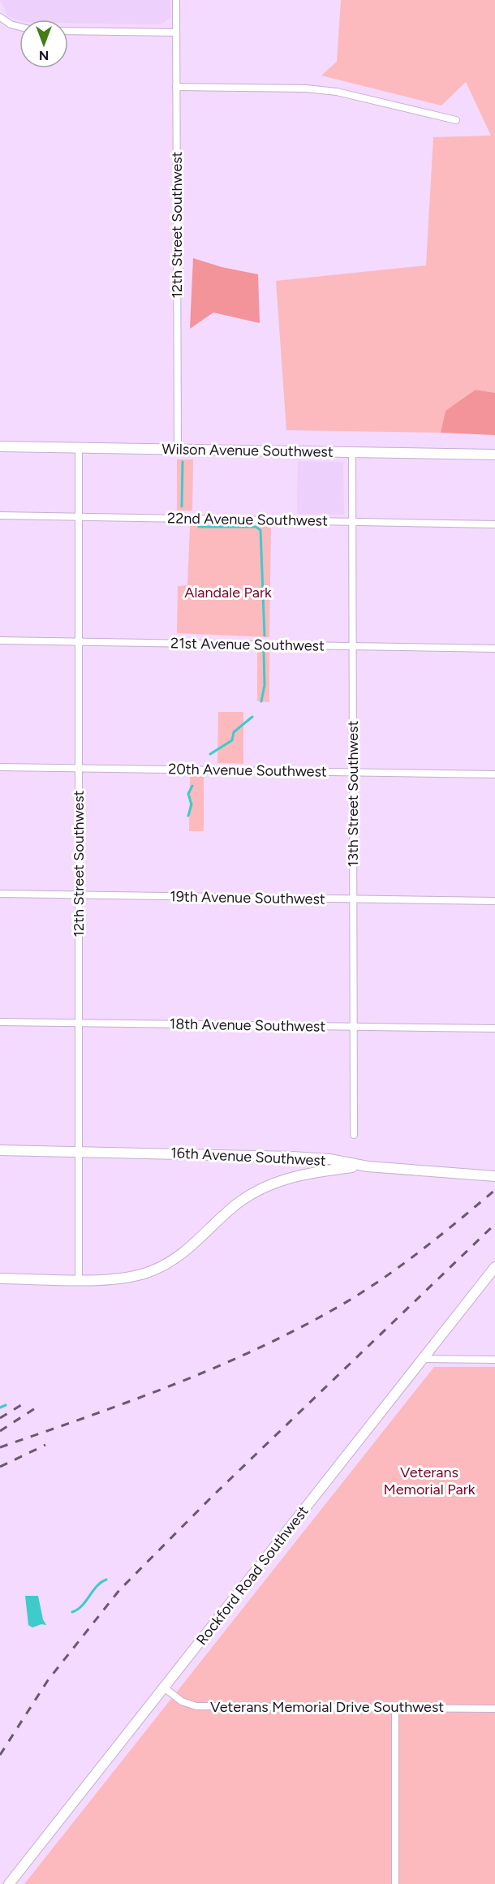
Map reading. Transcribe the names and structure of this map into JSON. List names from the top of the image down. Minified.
{"streets":{"main road":["Wilson Avenue Southwest","16th Avenue Southwest","Rockford Road Southwest"],"street":["12th Street Southwest","22nd Avenue Southwest","21st Avenue Southwest","20th Avenue Southwest","13th Street Southwest","19th Avenue Southwest","18th Avenue Southwest","Veterans Memorial Drive Southwest"]},"crossings":[["12th Street Southwest","Wilson Avenue Southwest"],["12th Street Southwest","22nd Avenue Southwest"],["12th Street Southwest","21st Avenue Southwest"],["12th Street Southwest","20th Avenue Southwest"],["12th Street Southwest","19th Avenue Southwest"],["12th Street Southwest","18th Avenue Southwest"],["12th Street Southwest","16th Avenue Southwest"],["Wilson Avenue Southwest","13th Street Southwest"],["22nd Avenue Southwest","13th Street Southwest"],["21st Avenue Southwest","13th Street Southwest"],["20th Avenue Southwest","13th Street Southwest"],["13th Street Southwest","19th Avenue Southwest"],["13th Street Southwest","18th Avenue Southwest"],["Rockford Road Southwest","Veterans Memorial Drive Southwest"]],"parks":["Alandale Park","Veterans Memorial Park"],"north":"bottom"}
